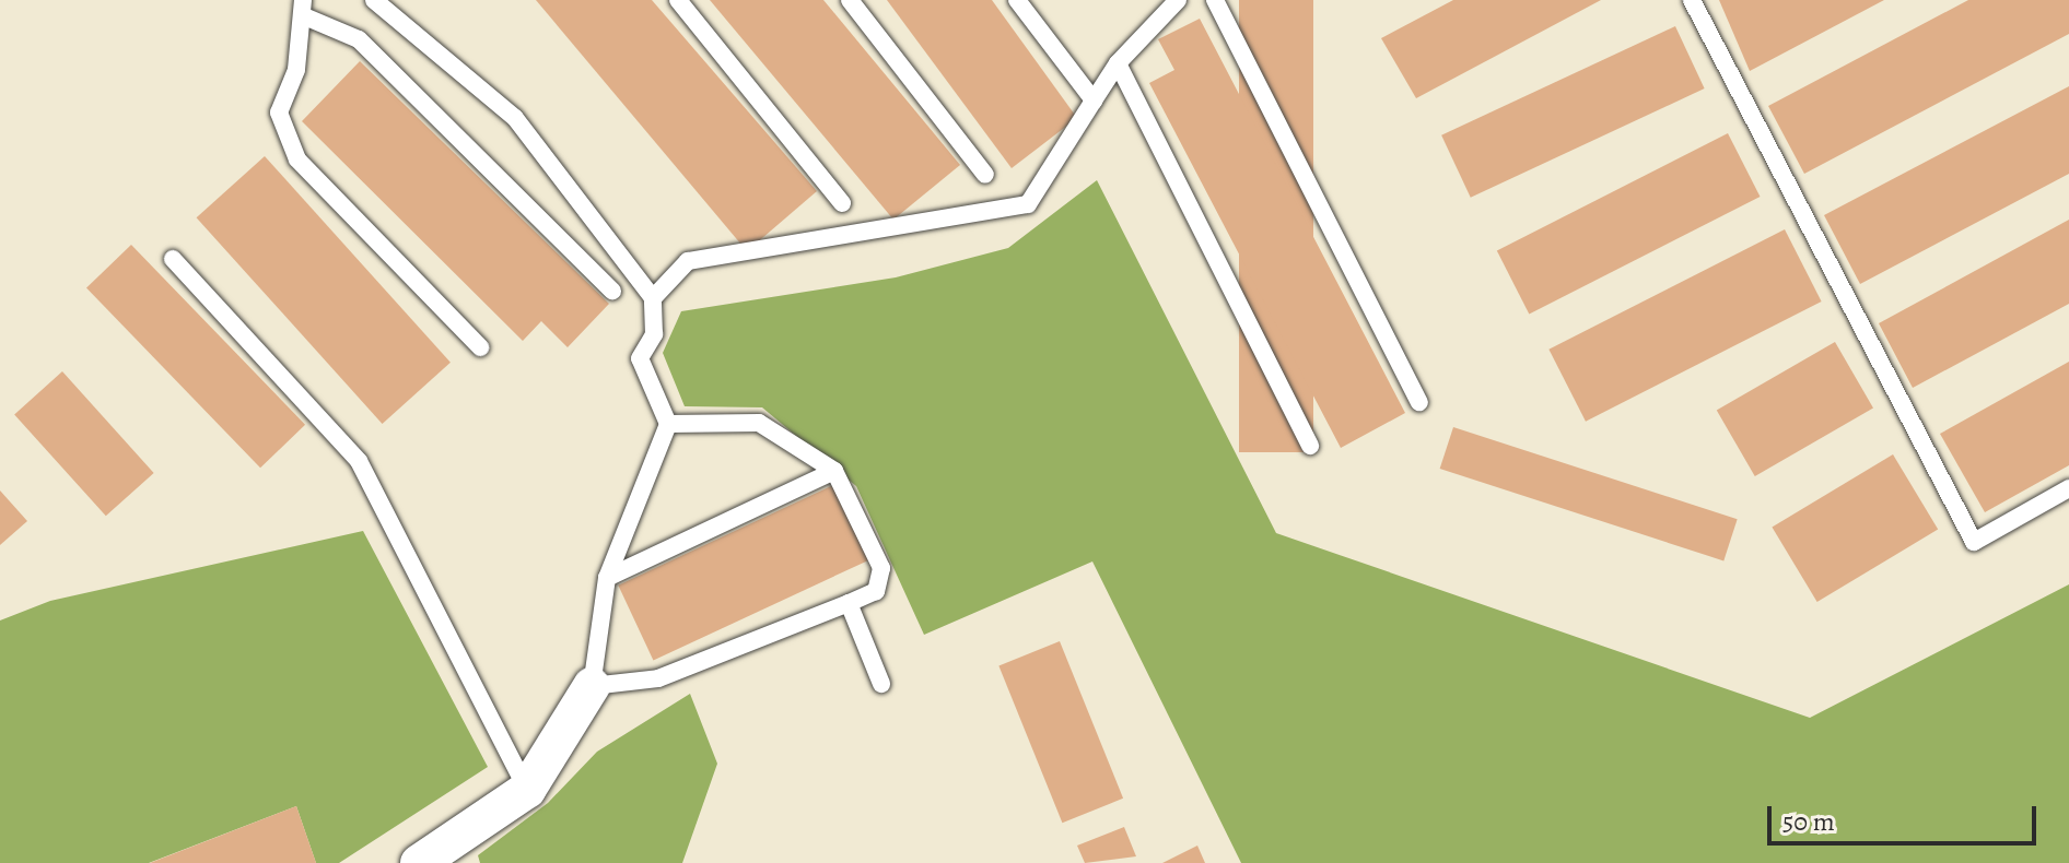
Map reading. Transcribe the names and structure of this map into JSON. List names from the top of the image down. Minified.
{"scale_bar":"50 m"}
